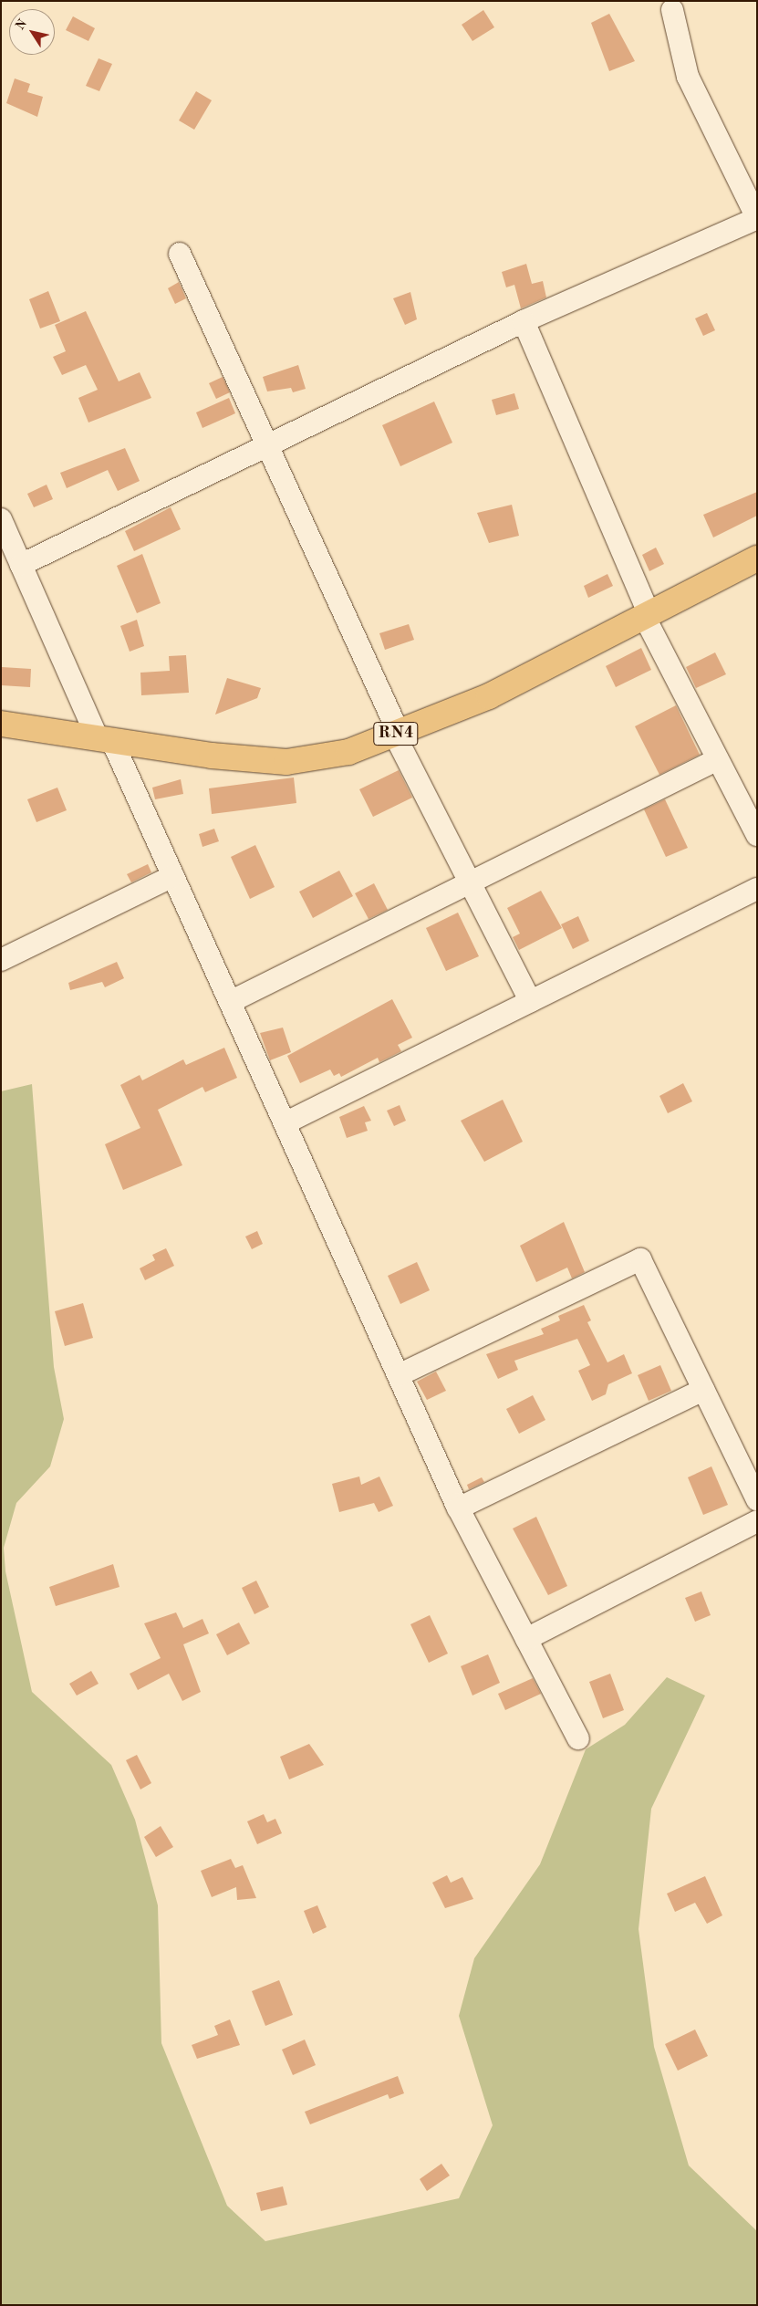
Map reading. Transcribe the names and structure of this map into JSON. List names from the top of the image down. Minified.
{"streets":{"highway":["RN4"]},"north":"top left"}
